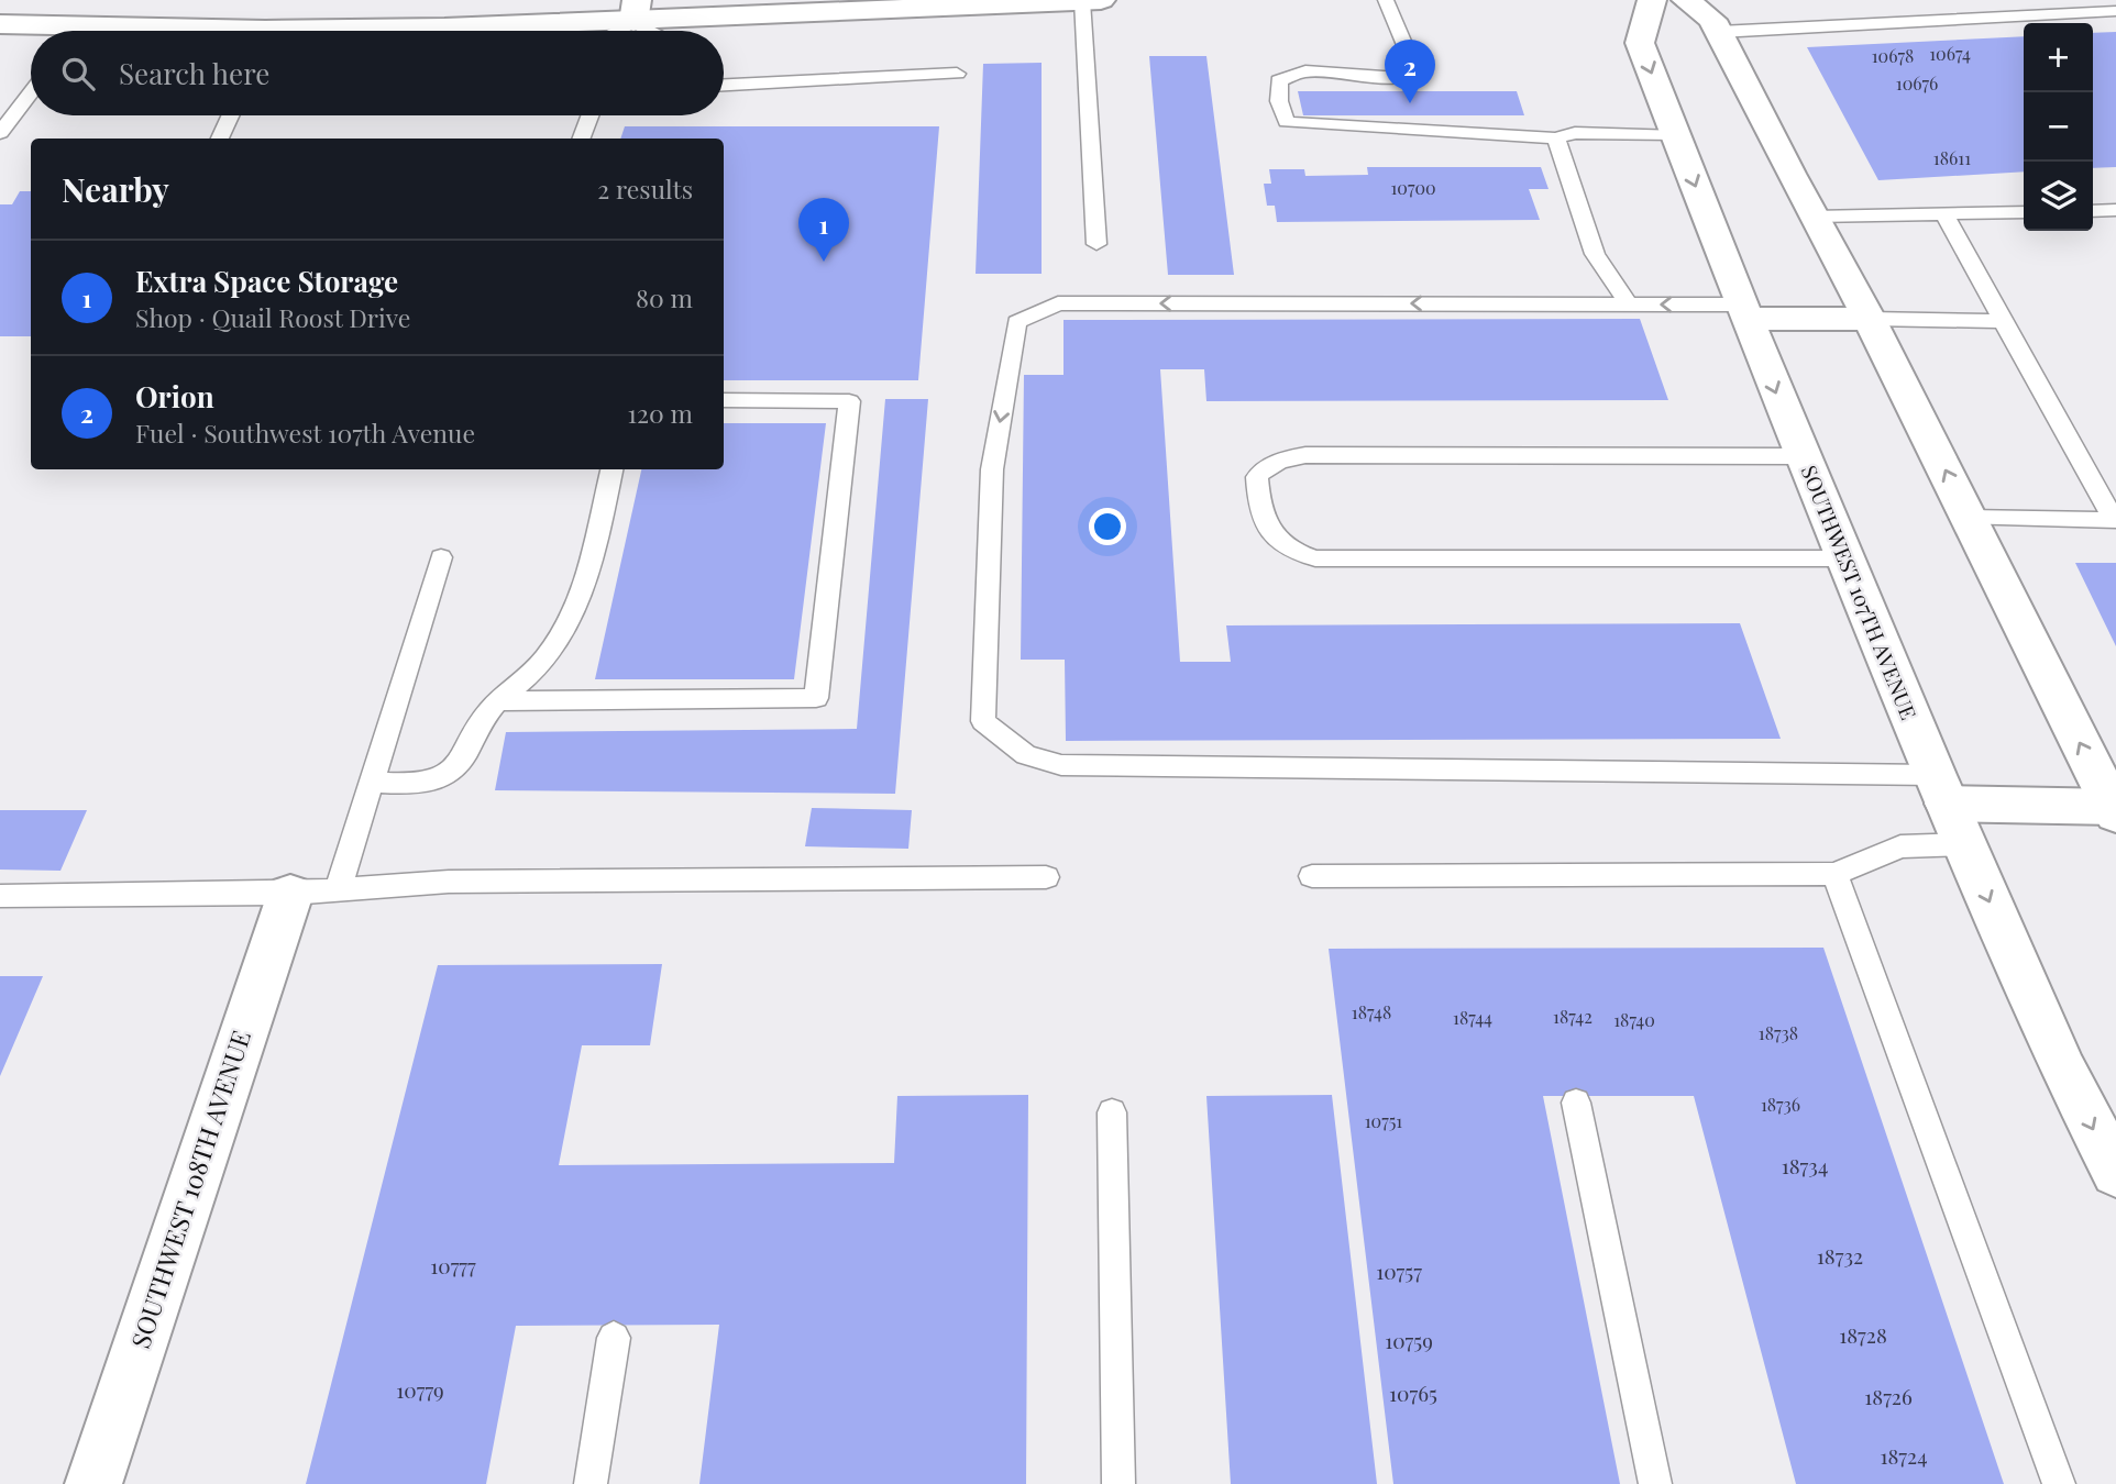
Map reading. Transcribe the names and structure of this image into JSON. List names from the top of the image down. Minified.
{"streets":{"street":["SOUTHWEST 107TH AVENUE","SOUTHWEST 108TH AVENUE"]},"house_numbers":["10674","10678","10676","18611","10700","18748","18742","18744","18740","18738","18736","10751","18734","18732","10777","10757","18728","10759","10779","10765","18726","18724"],"page":{"map_buttons":["+","−"],"search":"Search here","pins":["2","1"],"heading":["Nearby","2 results"],"list":[{"mark":"1","name":"Extra Space Storage","note":"Shop · Quail Roost Drive","value":"80 m"},{"mark":"2","name":"Orion","note":"Fuel · Southwest 107th Avenue","value":"120 m"}]}}
